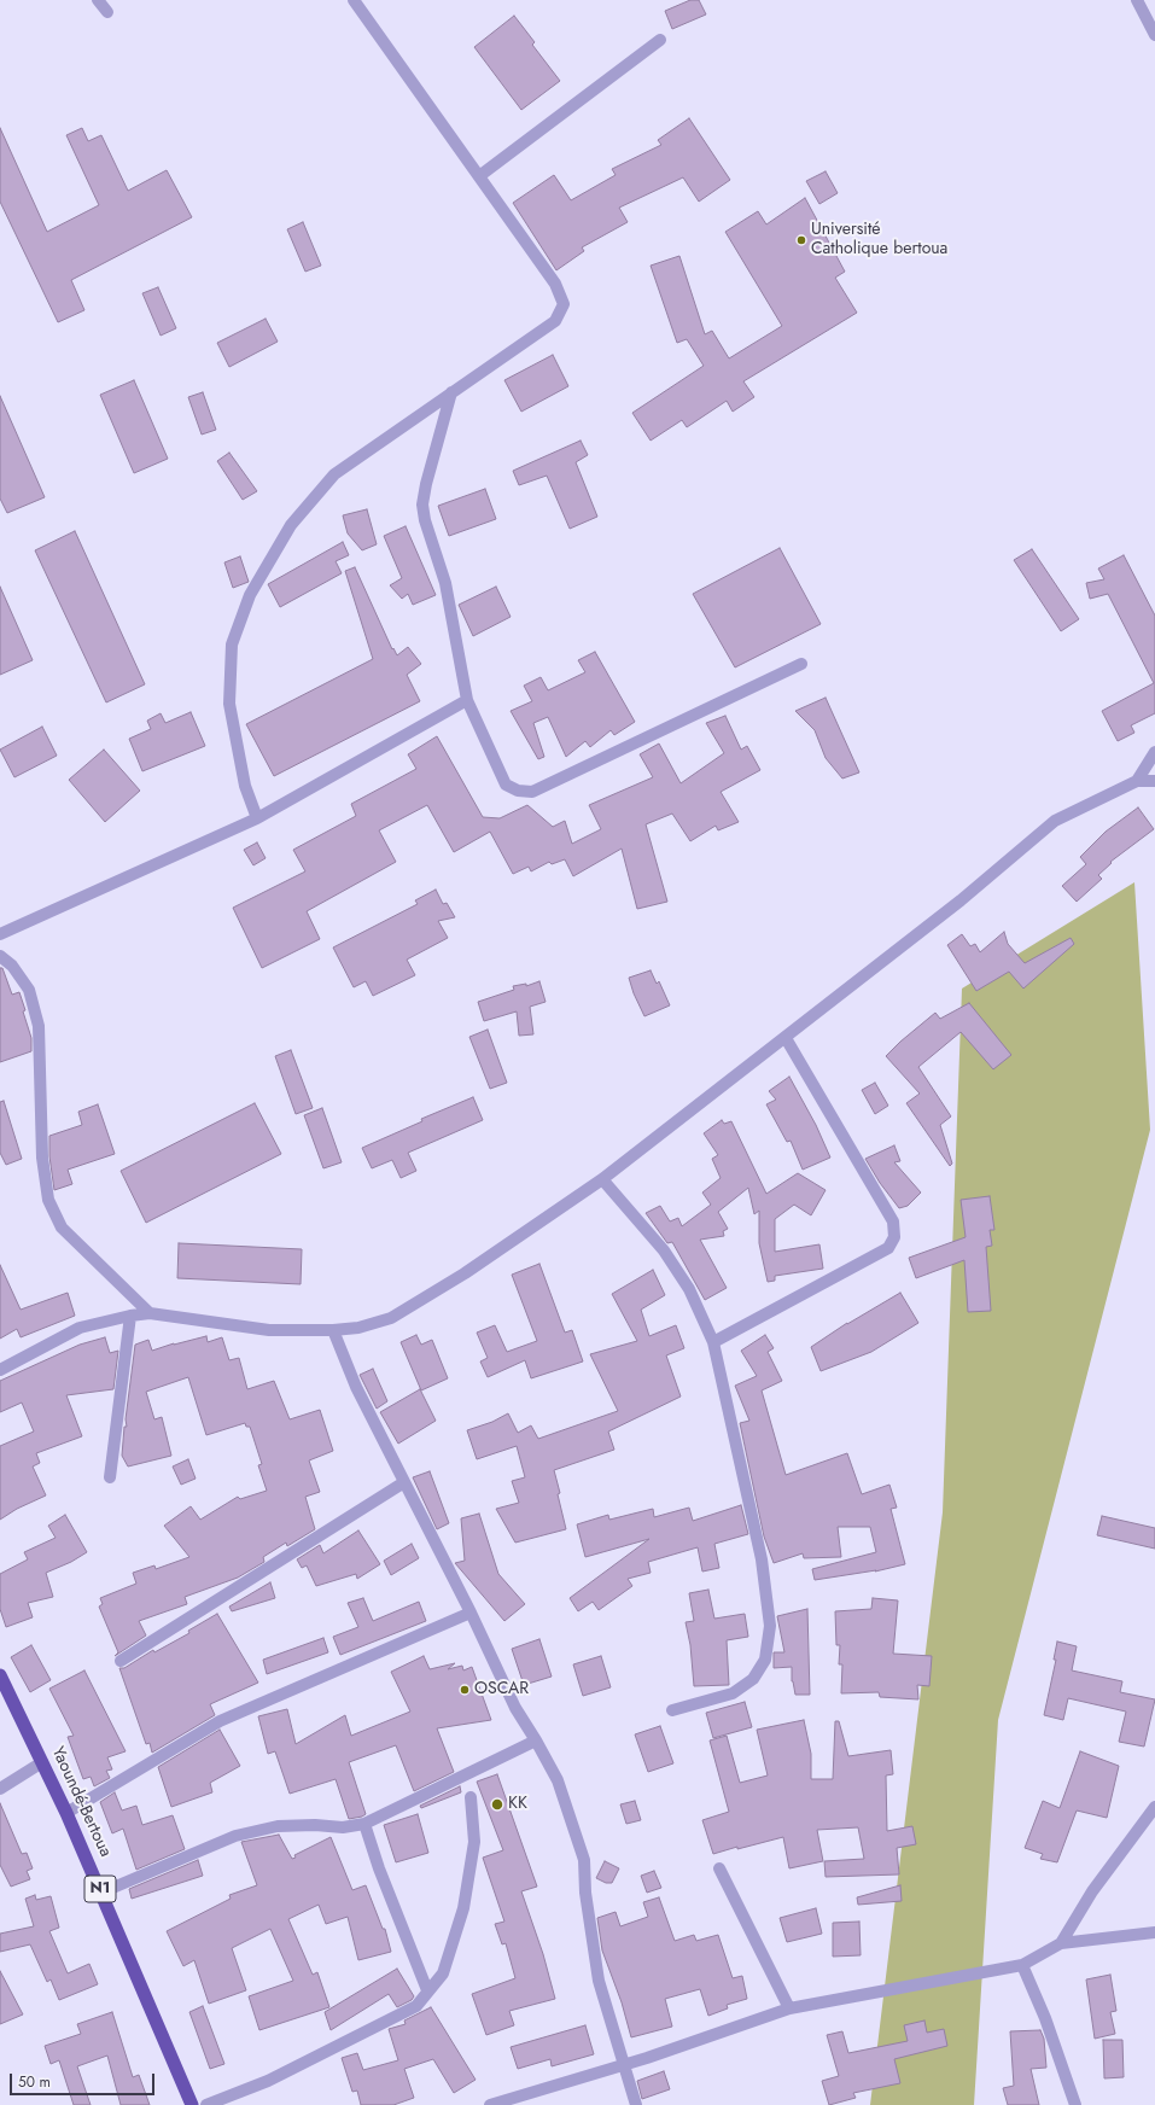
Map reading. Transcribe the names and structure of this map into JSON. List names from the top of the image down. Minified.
{"streets":{"highway":["Yaoundé-Bertoua","N1"]},"places":["Université Catholique bertoua","OSCAR","KK"],"scale_bar":"50 m"}
